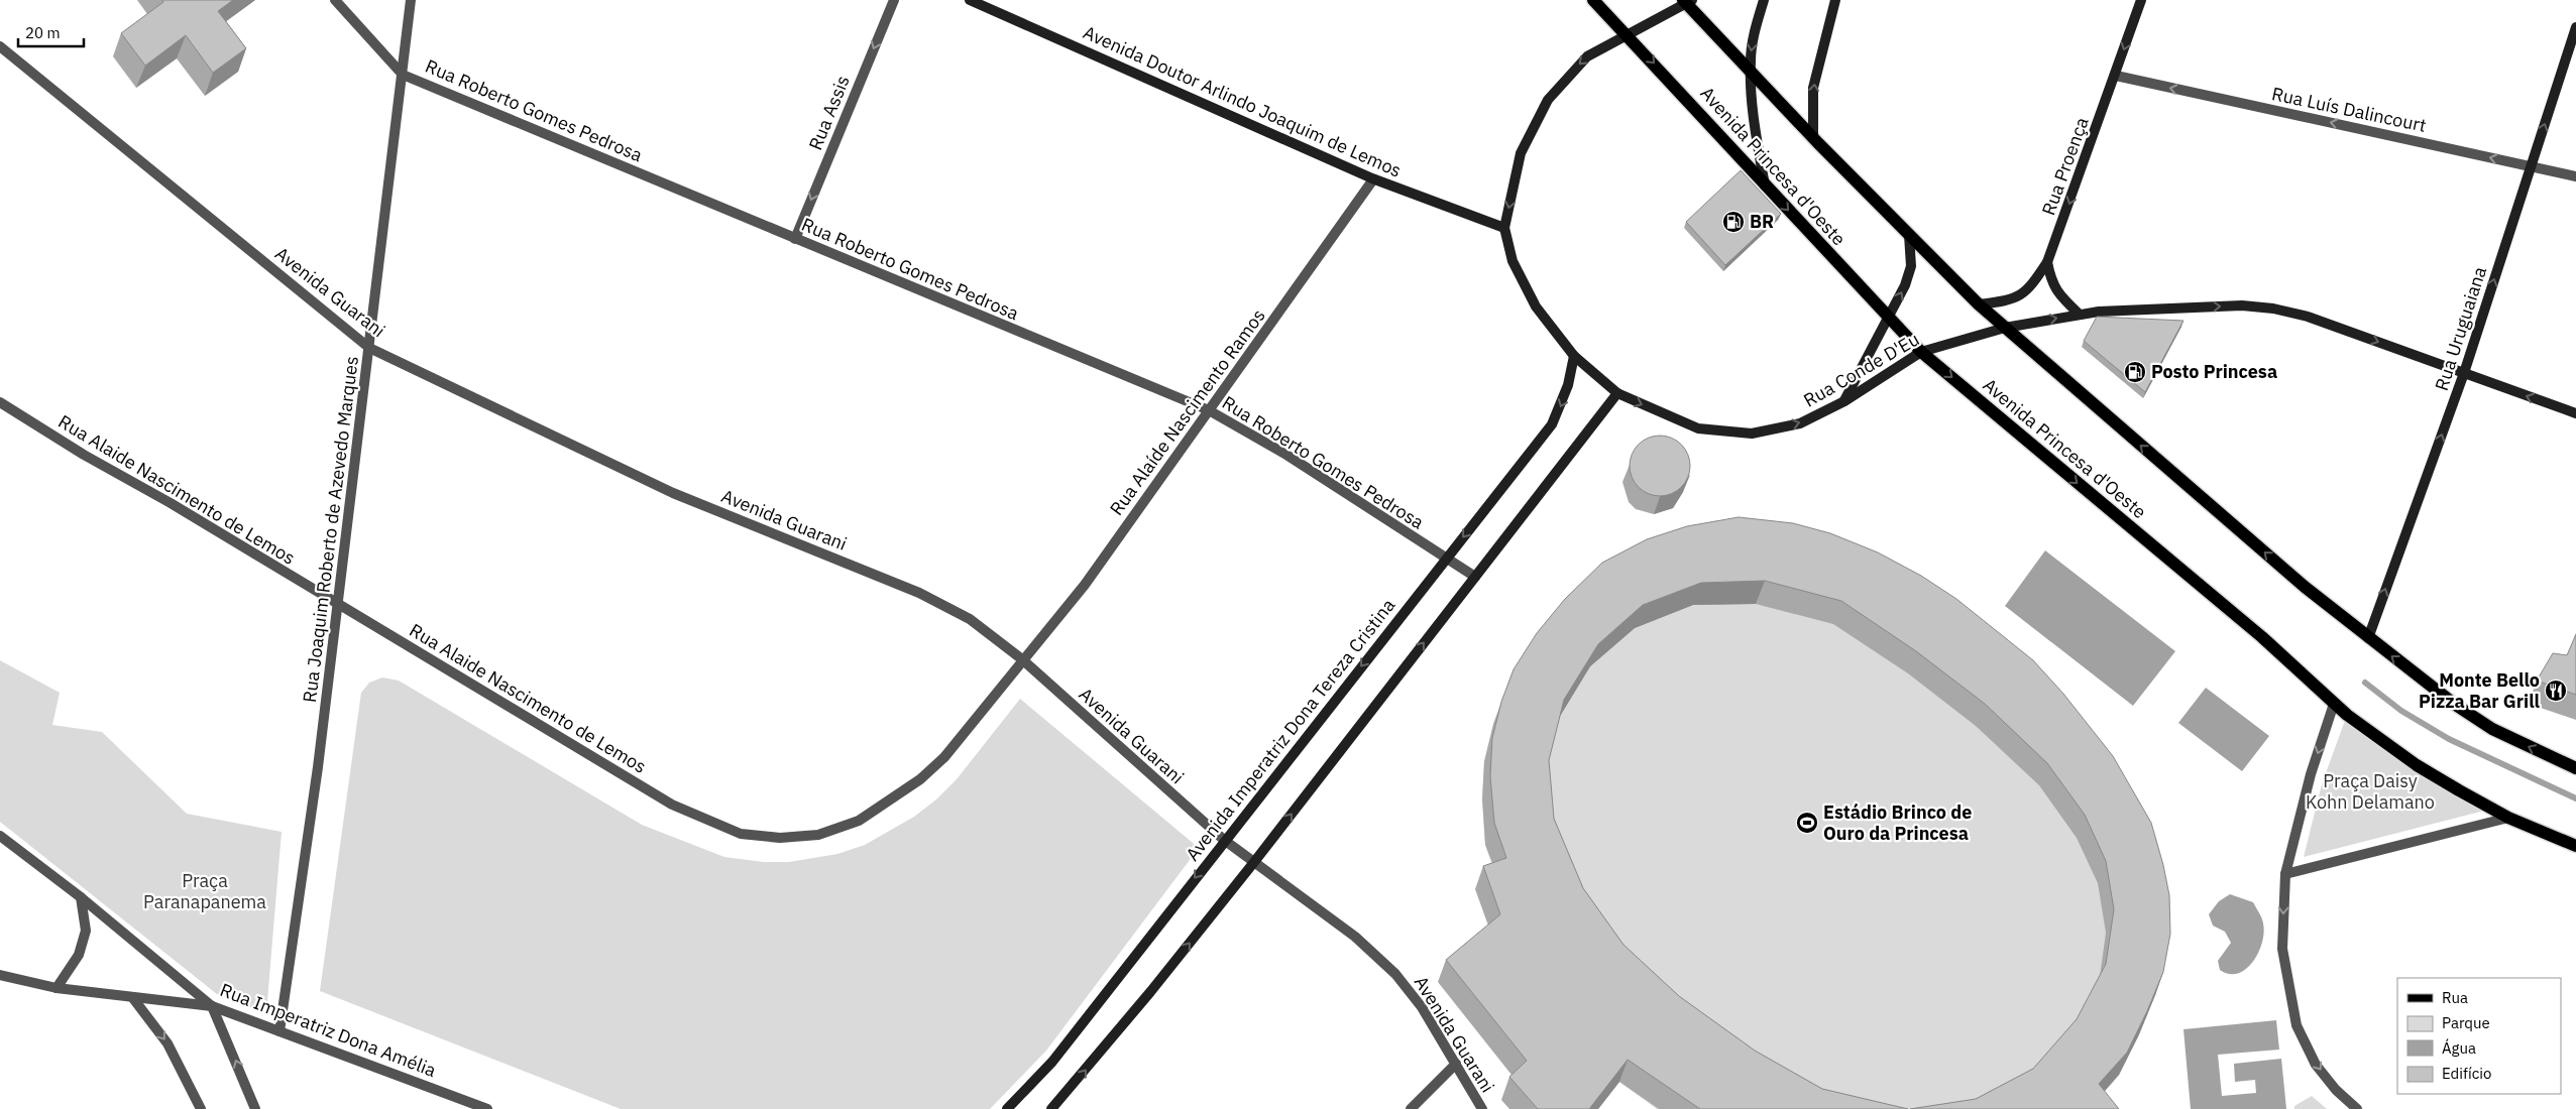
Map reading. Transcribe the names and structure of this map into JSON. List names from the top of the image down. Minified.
{"streets":{"main road":["Avenida Doutor Arlindo Joaquim de Lemos","Avenida Princesa d'Oeste","Rua Proença","Rua Uruguaiana","Rua Conde D'Eu","Avenida Imperatriz Dona Tereza Cristina"],"street":["Rua Luís Dalincourt","Rua Roberto Gomes Pedrosa","Rua Assis","Avenida Guarani","Rua Alaíde Nascimento Ramos","Rua Alaide Nascimento de Lemos","Rua Joaquim Roberto de Azevedo Marques","Rua Imperatriz Dona Amélia"]},"crossings":[["Avenida Doutor Arlindo Joaquim de Lemos","Rua Conde D'Eu"],["Avenida Doutor Arlindo Joaquim de Lemos","Rua Alaíde Nascimento Ramos"],["Rua Luís Dalincourt","Rua Proença"],["Rua Luís Dalincourt","Rua Uruguaiana"],["Rua Roberto Gomes Pedrosa","Rua Assis"],["Rua Roberto Gomes Pedrosa","Rua Alaíde Nascimento Ramos"],["Rua Roberto Gomes Pedrosa","Rua Joaquim Roberto de Azevedo Marques"],["Rua Roberto Gomes Pedrosa","Avenida Imperatriz Dona Tereza Cristina"],["Avenida Princesa d'Oeste","Rua Conde D'Eu"],["Avenida Guarani","Rua Alaíde Nascimento Ramos"],["Avenida Guarani","Rua Alaide Nascimento de Lemos"],["Avenida Guarani","Rua Joaquim Roberto de Azevedo Marques"],["Avenida Guarani","Avenida Imperatriz Dona Tereza Cristina"],["Rua Uruguaiana","Rua Conde D'Eu"],["Rua Conde D'Eu","Avenida Imperatriz Dona Tereza Cristina"],["Rua Alaíde Nascimento Ramos","Rua Alaide Nascimento de Lemos"],["Rua Alaide Nascimento de Lemos","Rua Joaquim Roberto de Azevedo Marques"],["Rua Joaquim Roberto de Azevedo Marques","Rua Imperatriz Dona Amélia"]],"one_way":["Rua Luís Dalincourt","Rua Assis","Rua Proença","Rua Uruguaiana"],"parks":["Praça Daisy Kohn Delamano","Praça Paranapanema"],"places":{"fuel station":["BR","Posto Princesa"],"restaurant":["Monte Bello Pizza Bar Grill"],"sports":["Estádio Brinco de Ouro da Princesa"]},"legend":["Rua","Parque","Água","Edifício"],"scale_bar":"20 m"}
